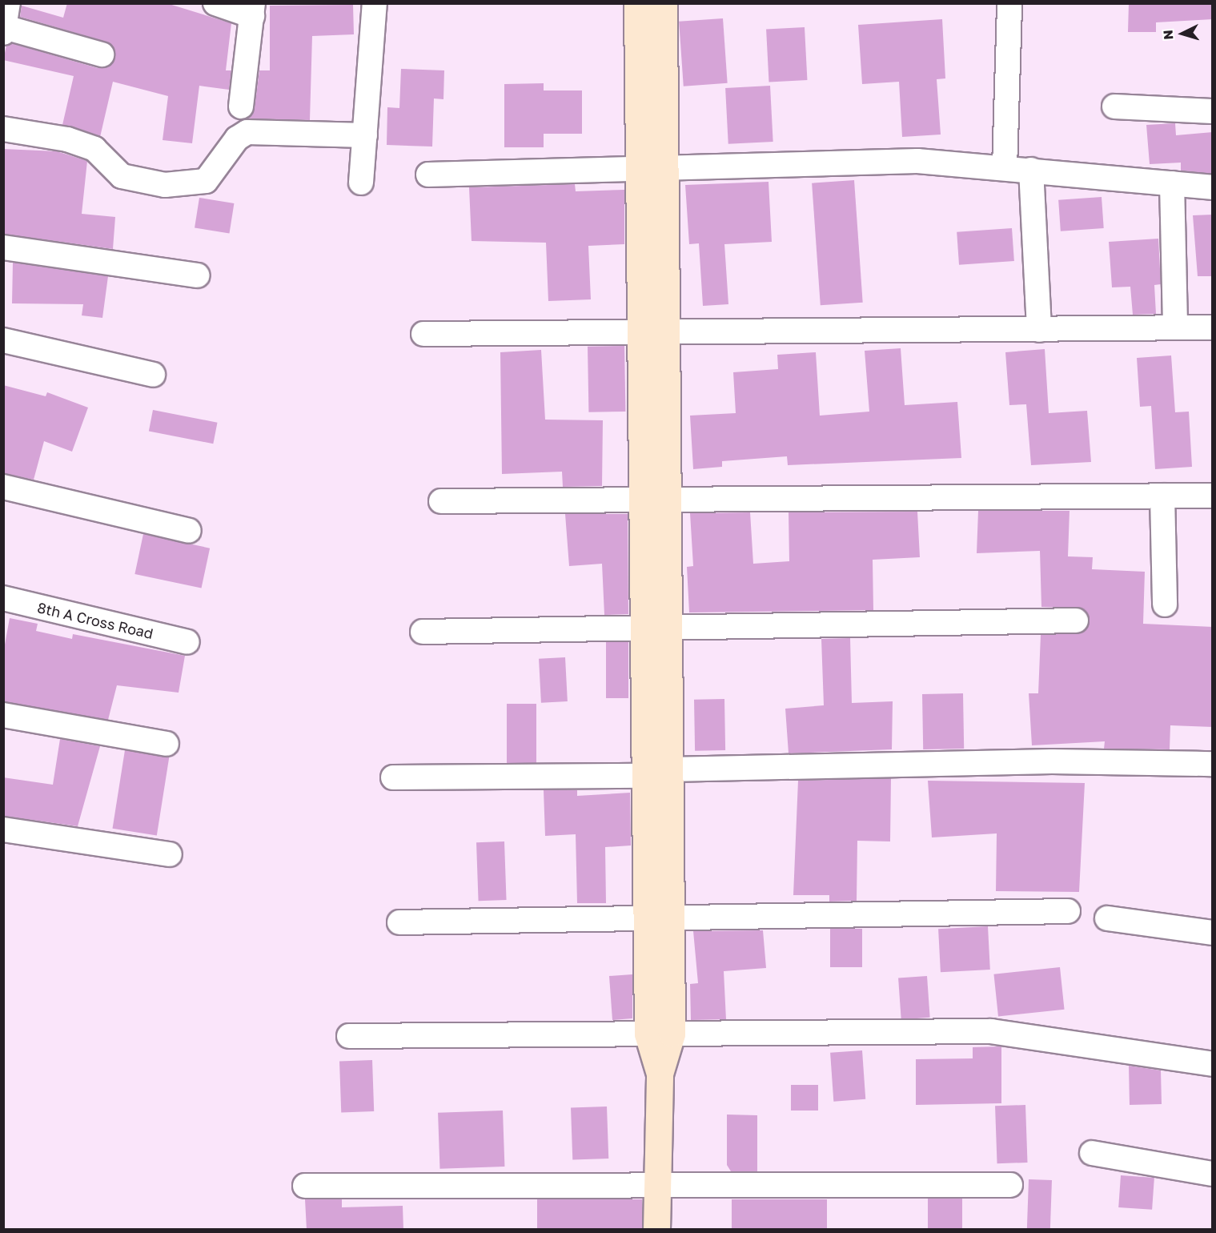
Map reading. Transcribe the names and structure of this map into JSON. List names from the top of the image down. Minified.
{"streets":{"street":["8th A Cross Road"]},"north":"left"}
